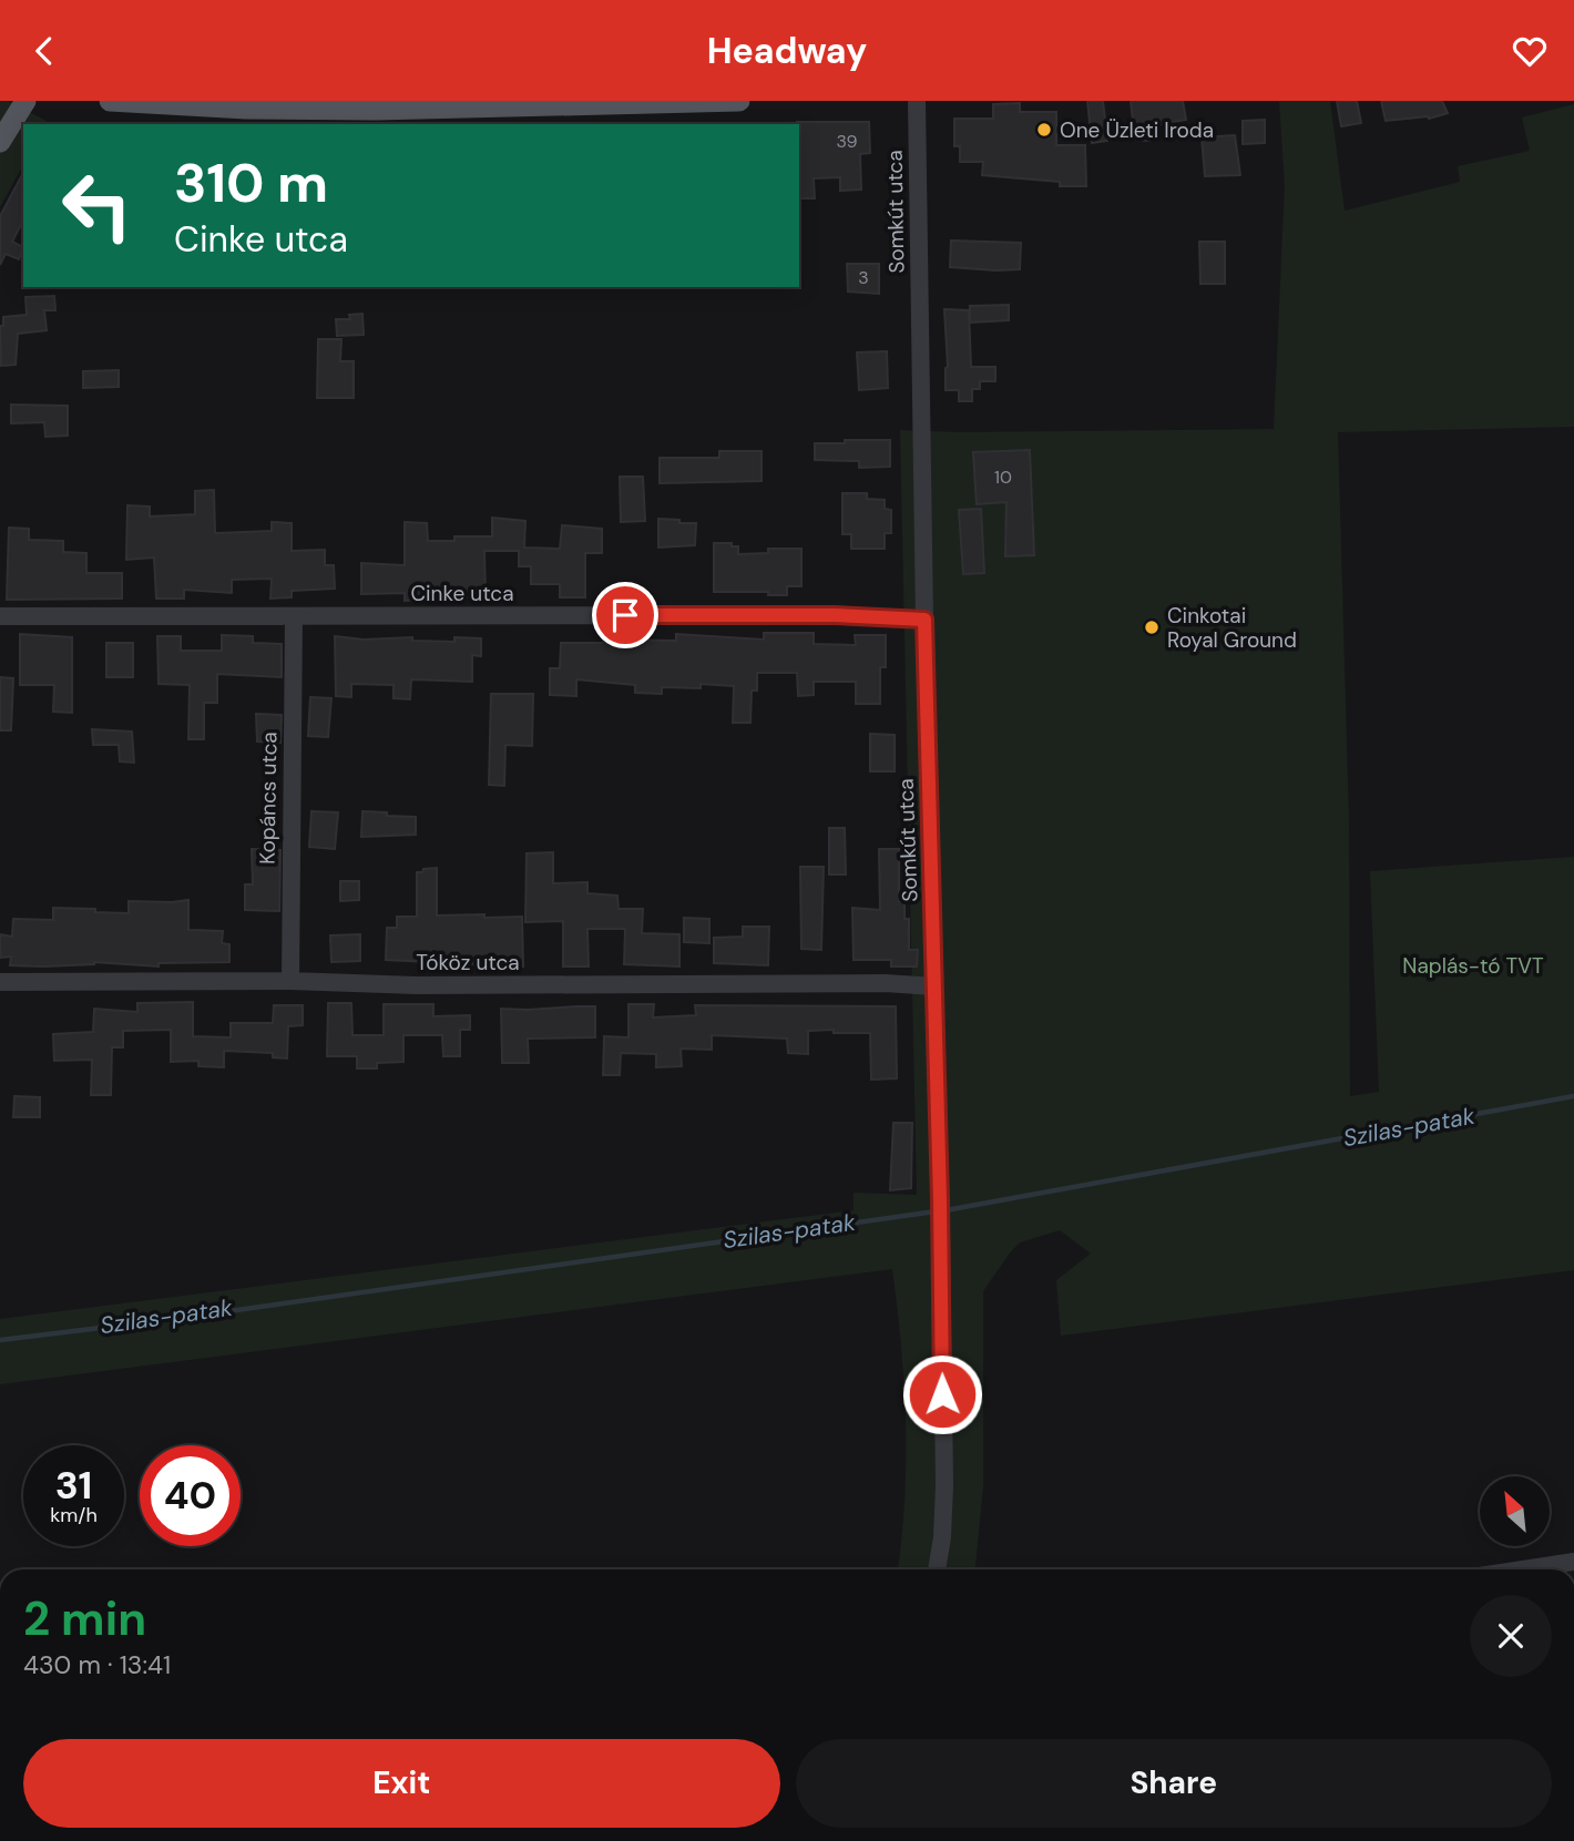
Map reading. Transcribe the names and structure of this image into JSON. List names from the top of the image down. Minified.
{"streets":{"street":["Somkút utca","Cinke utca","Kopáncs utca","Tóköz utca"]},"crossings":[["Somkút utca","Cinke utca"],["Somkút utca","Tóköz utca"],["Cinke utca","Kopáncs utca"],["Kopáncs utca","Tóköz utca"]],"water":["Szilas-patak"],"parks":["Naplás-tó TVT"],"places":["One Üzleti Iroda","Cinkotai Royal Ground"],"house_numbers":["39","3","10"],"north":"top left","page":{"header":"Headway","turn":["310 m","Cinke utca"],"speed":"31 km/h","limit":"40","heading":["2 min","430 m · 13:41"],"buttons":["Exit","Share"]}}
